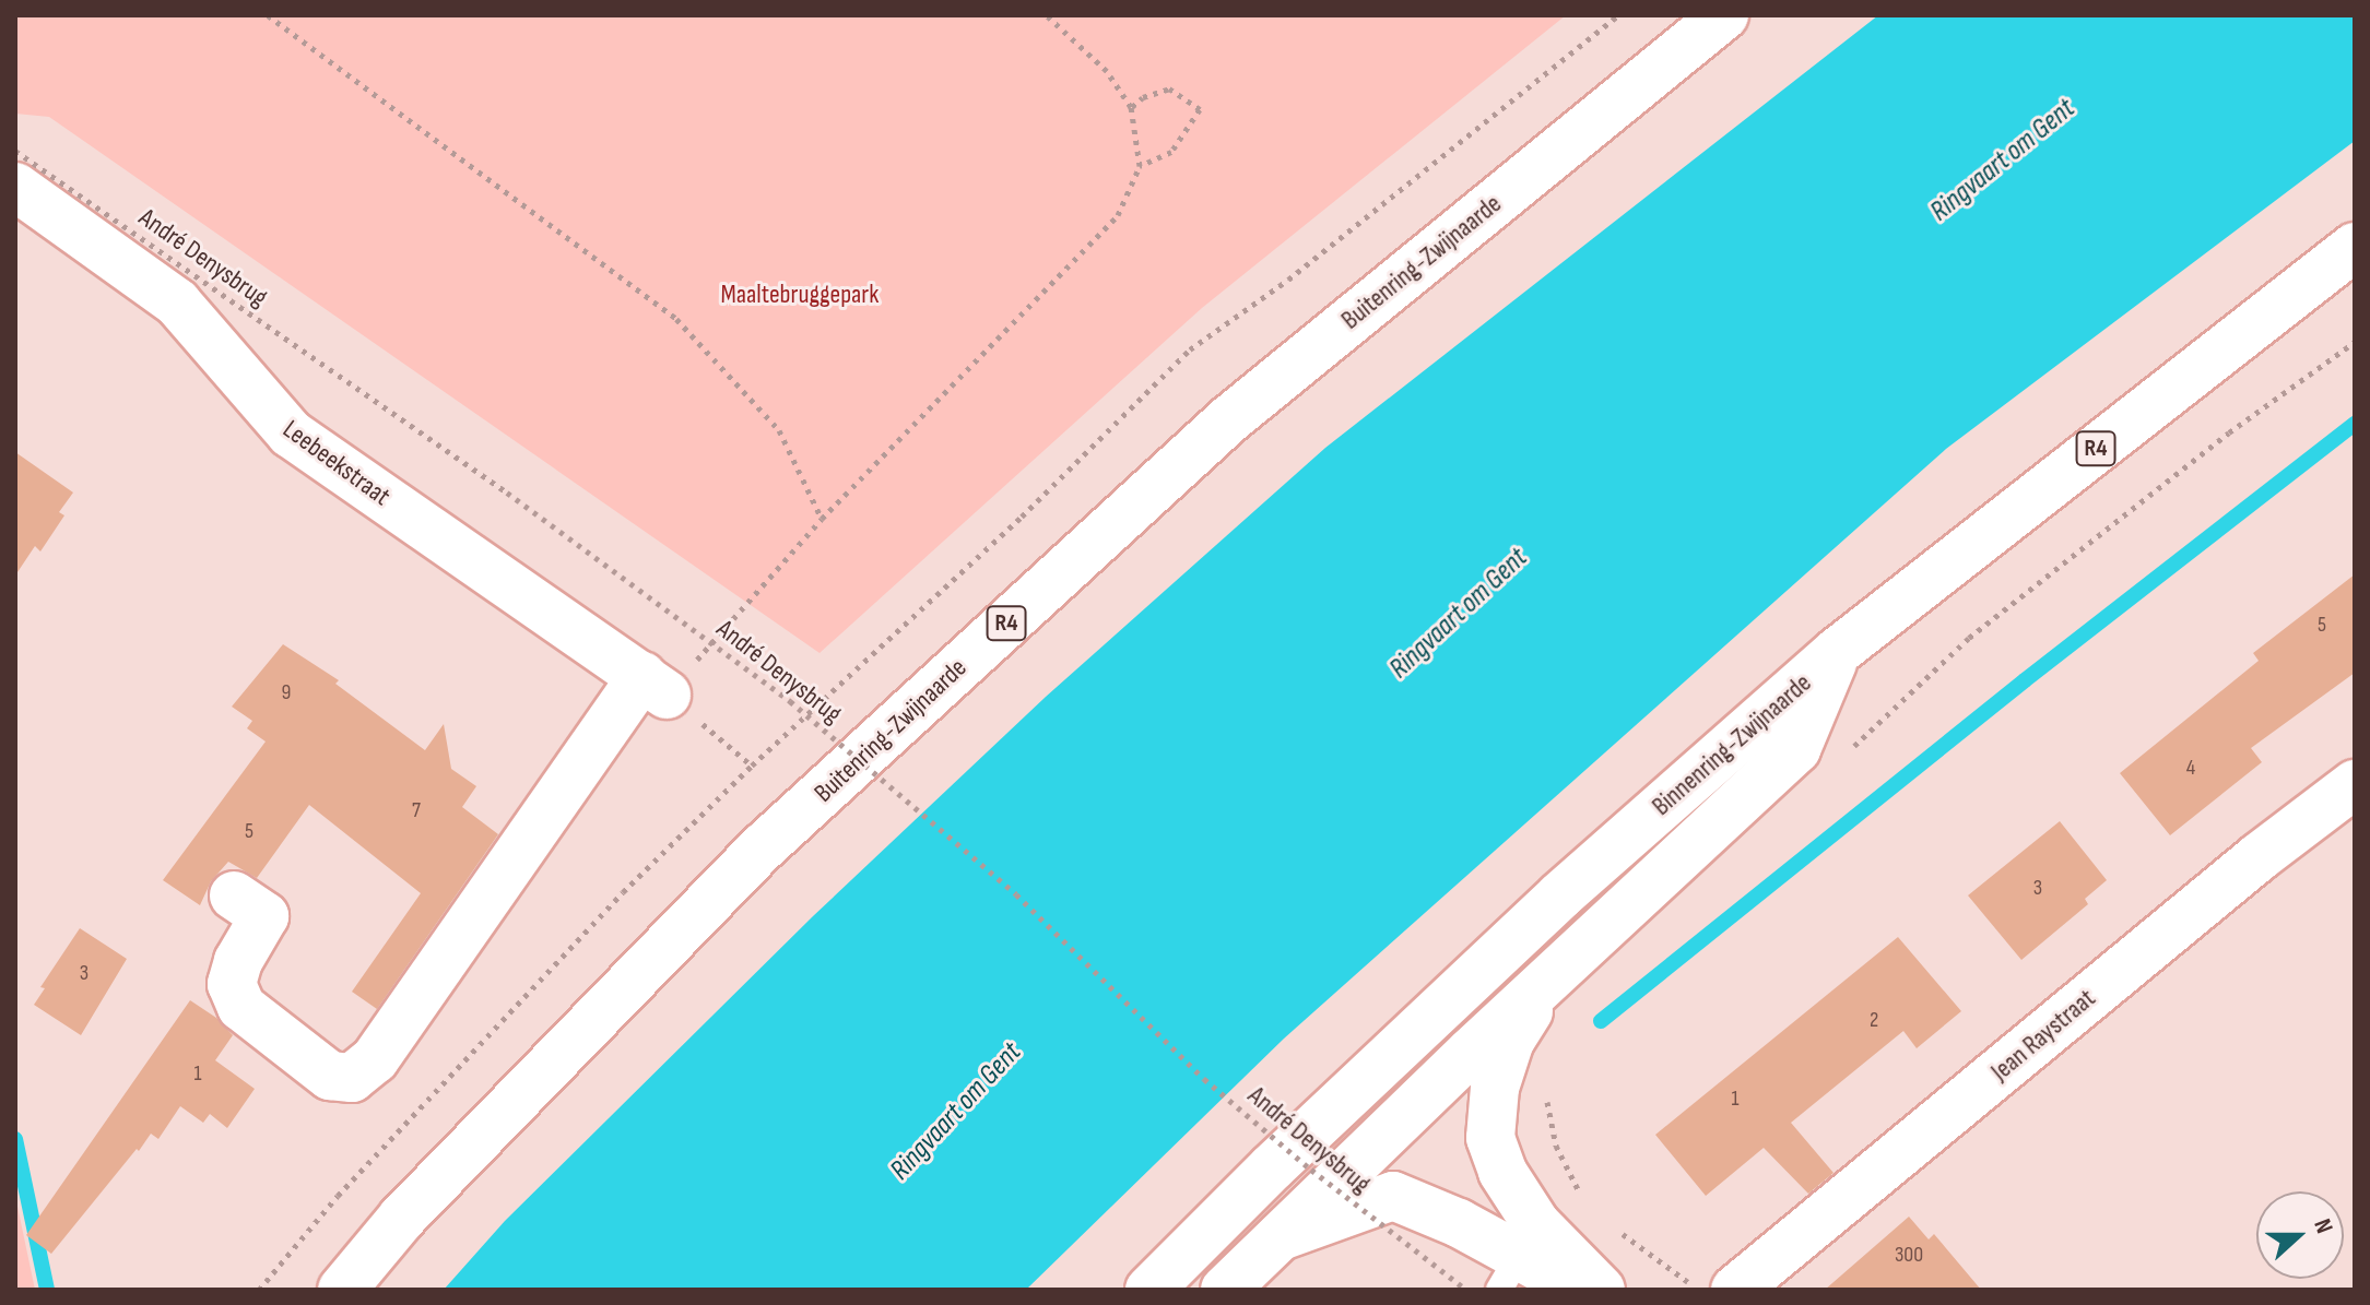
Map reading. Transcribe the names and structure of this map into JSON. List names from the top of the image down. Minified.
{"streets":{"main road":["Buitenring-Zwijnaarde","R4","Leebeekstraat","Binnenring-Zwijnaarde","Jean Raystraat"],"path":["André Denysbrug"]},"crossings":[["R4","Binnenring-Zwijnaarde"]],"water":["Ringvaart om Gent"],"parks":["Maaltebruggepark"],"house_numbers":["5","9","4","7","5","3","3","2","1","1","300"],"north":"right"}
